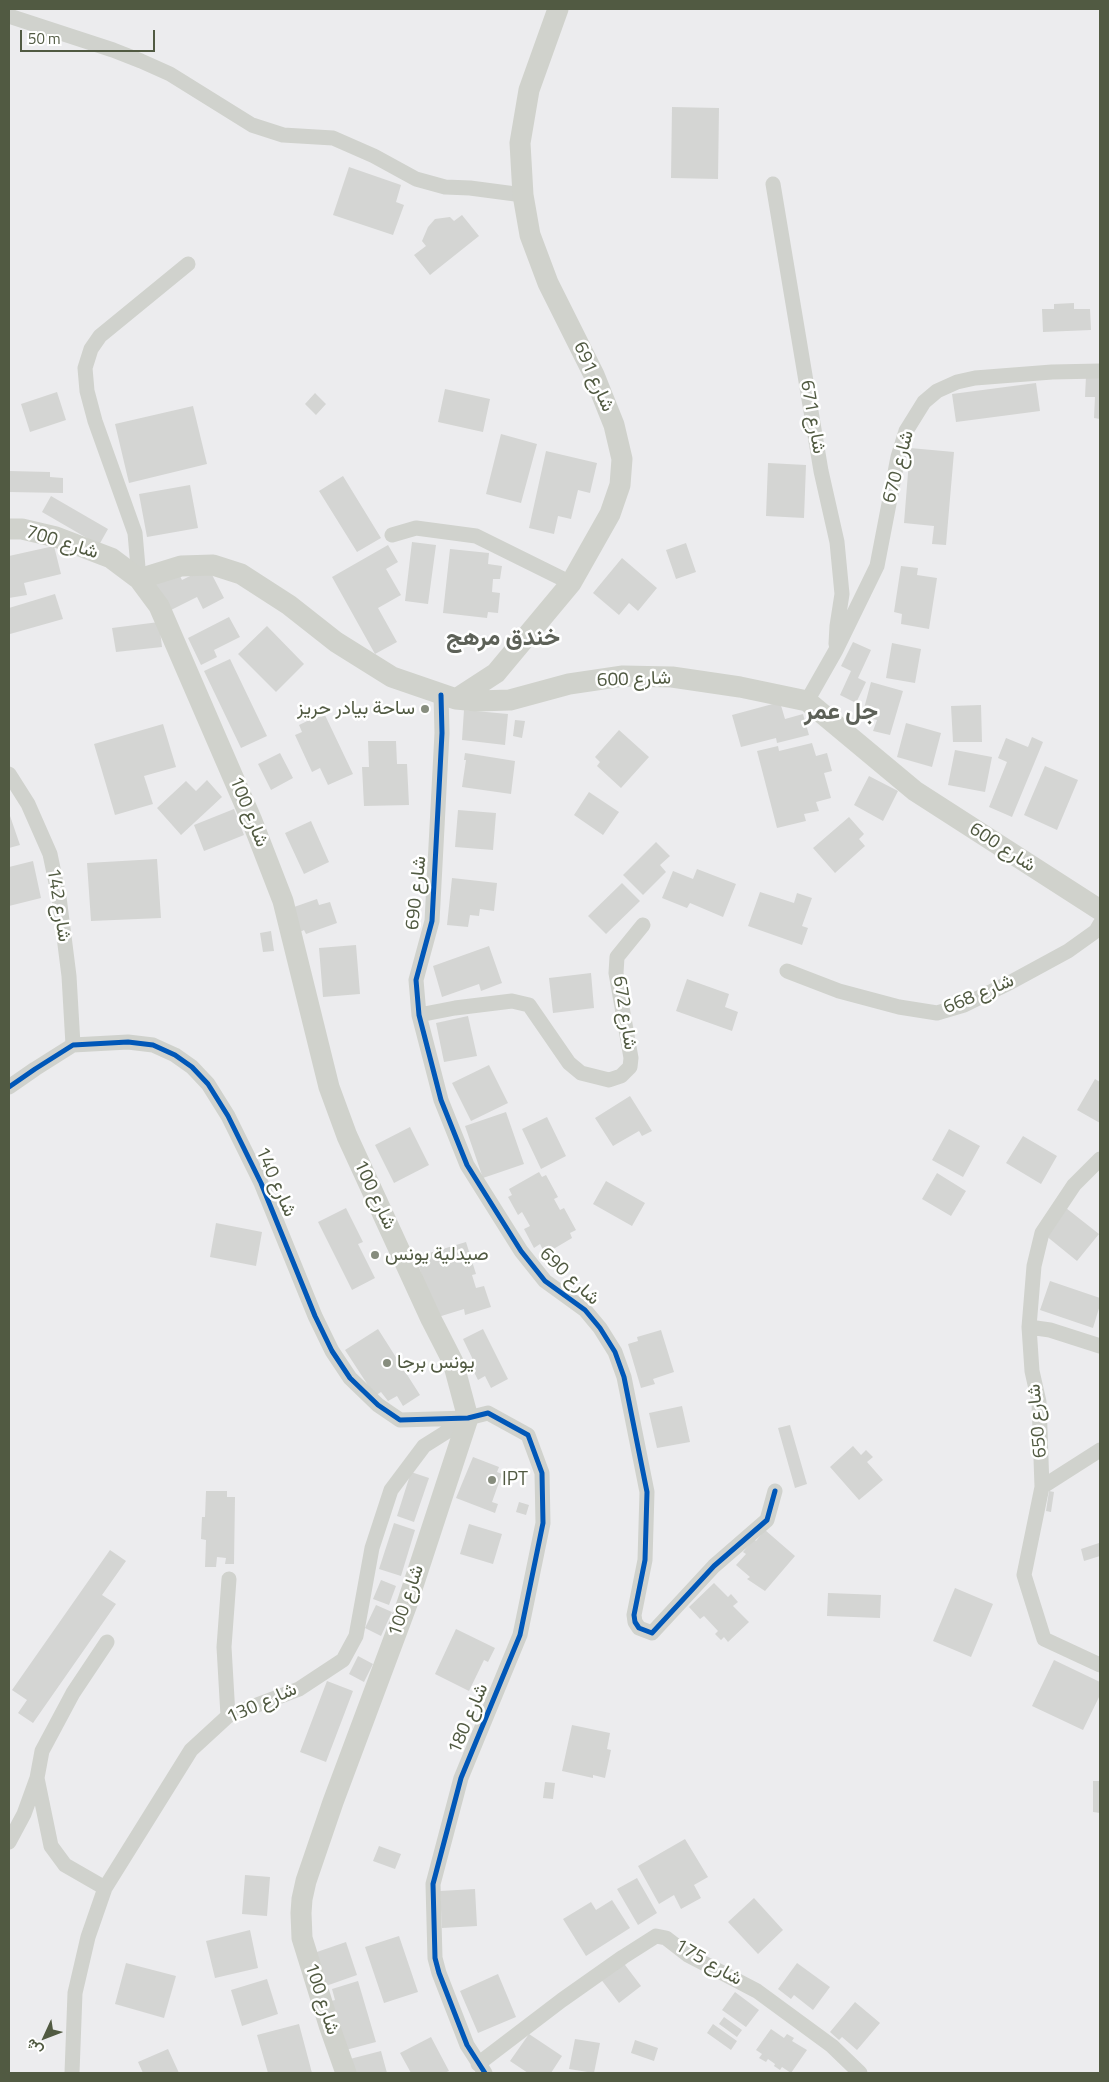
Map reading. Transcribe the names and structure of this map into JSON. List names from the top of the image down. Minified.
{"streets":{"main road":["شارع 691","شارع 700","شارع 600","شارع 100"],"street":["شارع 671","شارع 670","شارع 690","شارع 142","شارع 668","شارع 672","شارع 140","شارع 650","شارع 130","شارع 180","شارع 175"]},"crossings":[["شارع 691","شارع 600"],["شارع 691","شارع 690"],["شارع 671","شارع 670"],["شارع 670","شارع 600"],["شارع 700","شارع 600"],["شارع 700","شارع 100"],["شارع 600","شارع 100"],["شارع 600","شارع 690"],["شارع 100","شارع 140"],["شارع 100","شارع 130"],["شارع 100","شارع 180"],["شارع 690","شارع 672"],["شارع 142","شارع 140"],["شارع 140","شارع 130"],["شارع 140","شارع 180"],["شارع 130","شارع 180"],["شارع 180","شارع 175"]],"districts":["خندق مرهج","جل عمر"],"places":["ساحة بيادر حريز","صيدلية يونس","يونس برجا","IPT"],"scale_bar":"50 m","north":"bottom left"}
